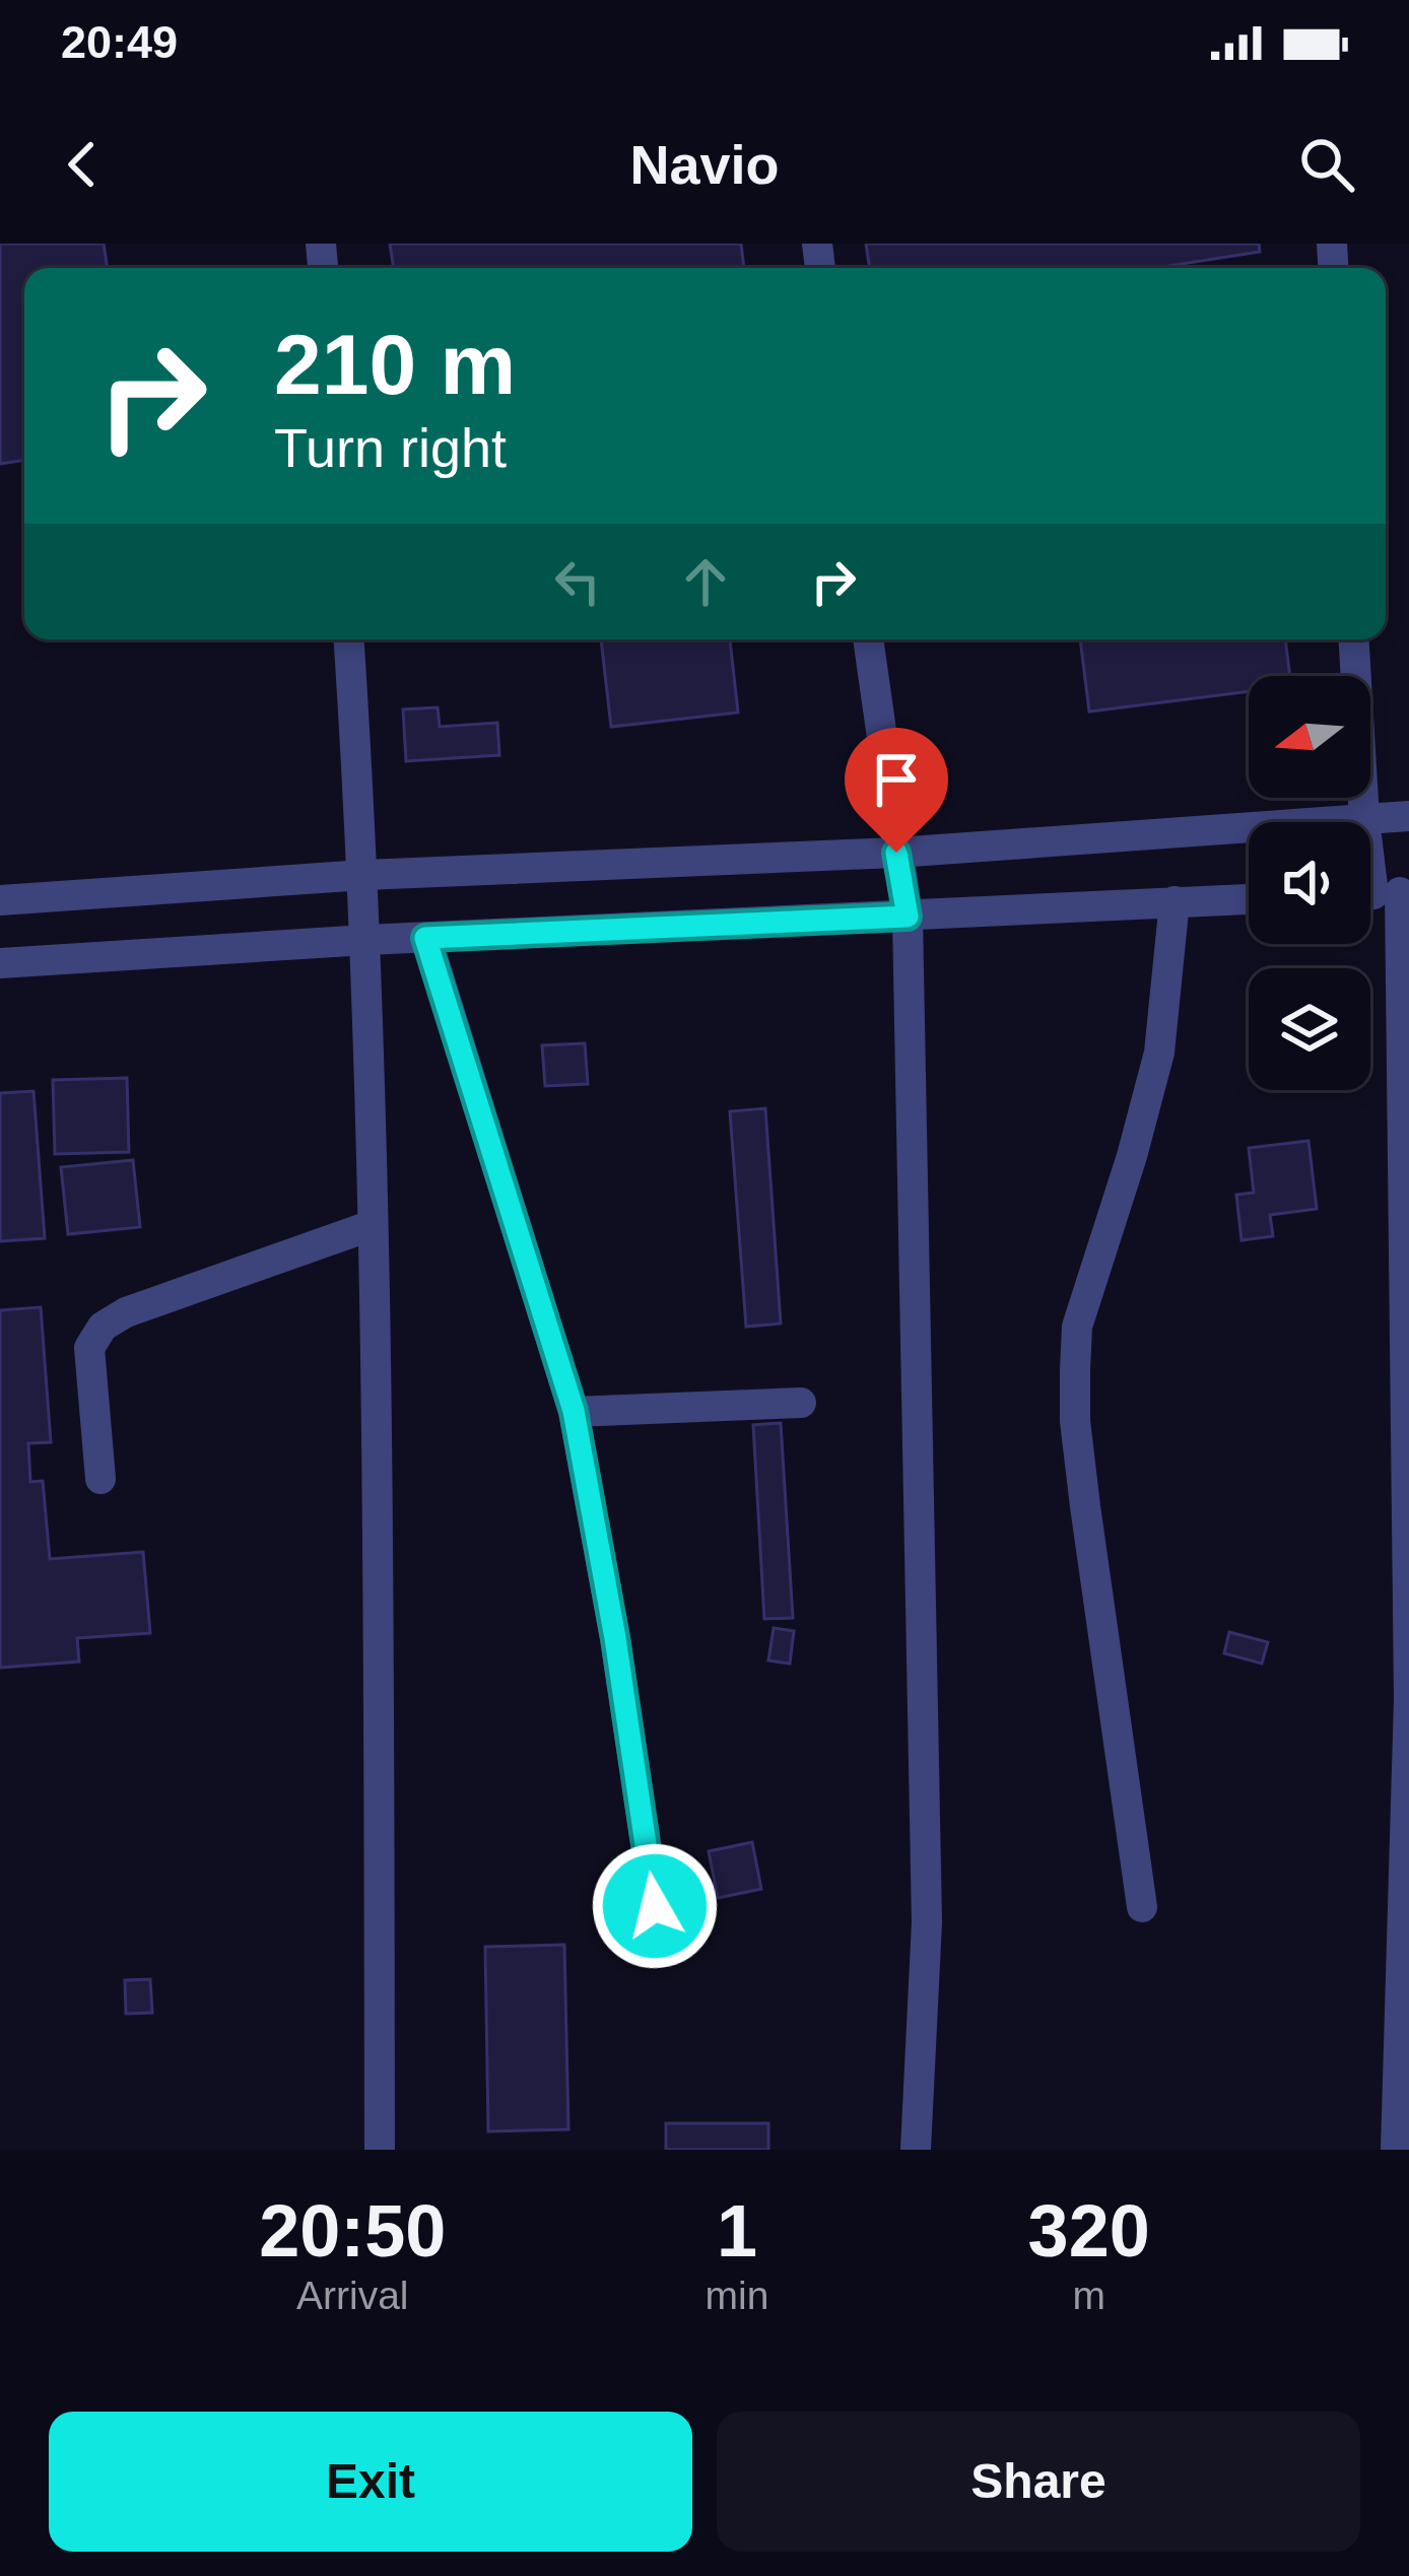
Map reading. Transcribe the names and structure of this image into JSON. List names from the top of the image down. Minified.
{"north":"left","page":{"status":"20:49","header":"Navio","turn":["210 m","Turn right"],"eta":["20:50","Arrival","1","min","320","m"],"buttons":["Exit","Share"]}}
